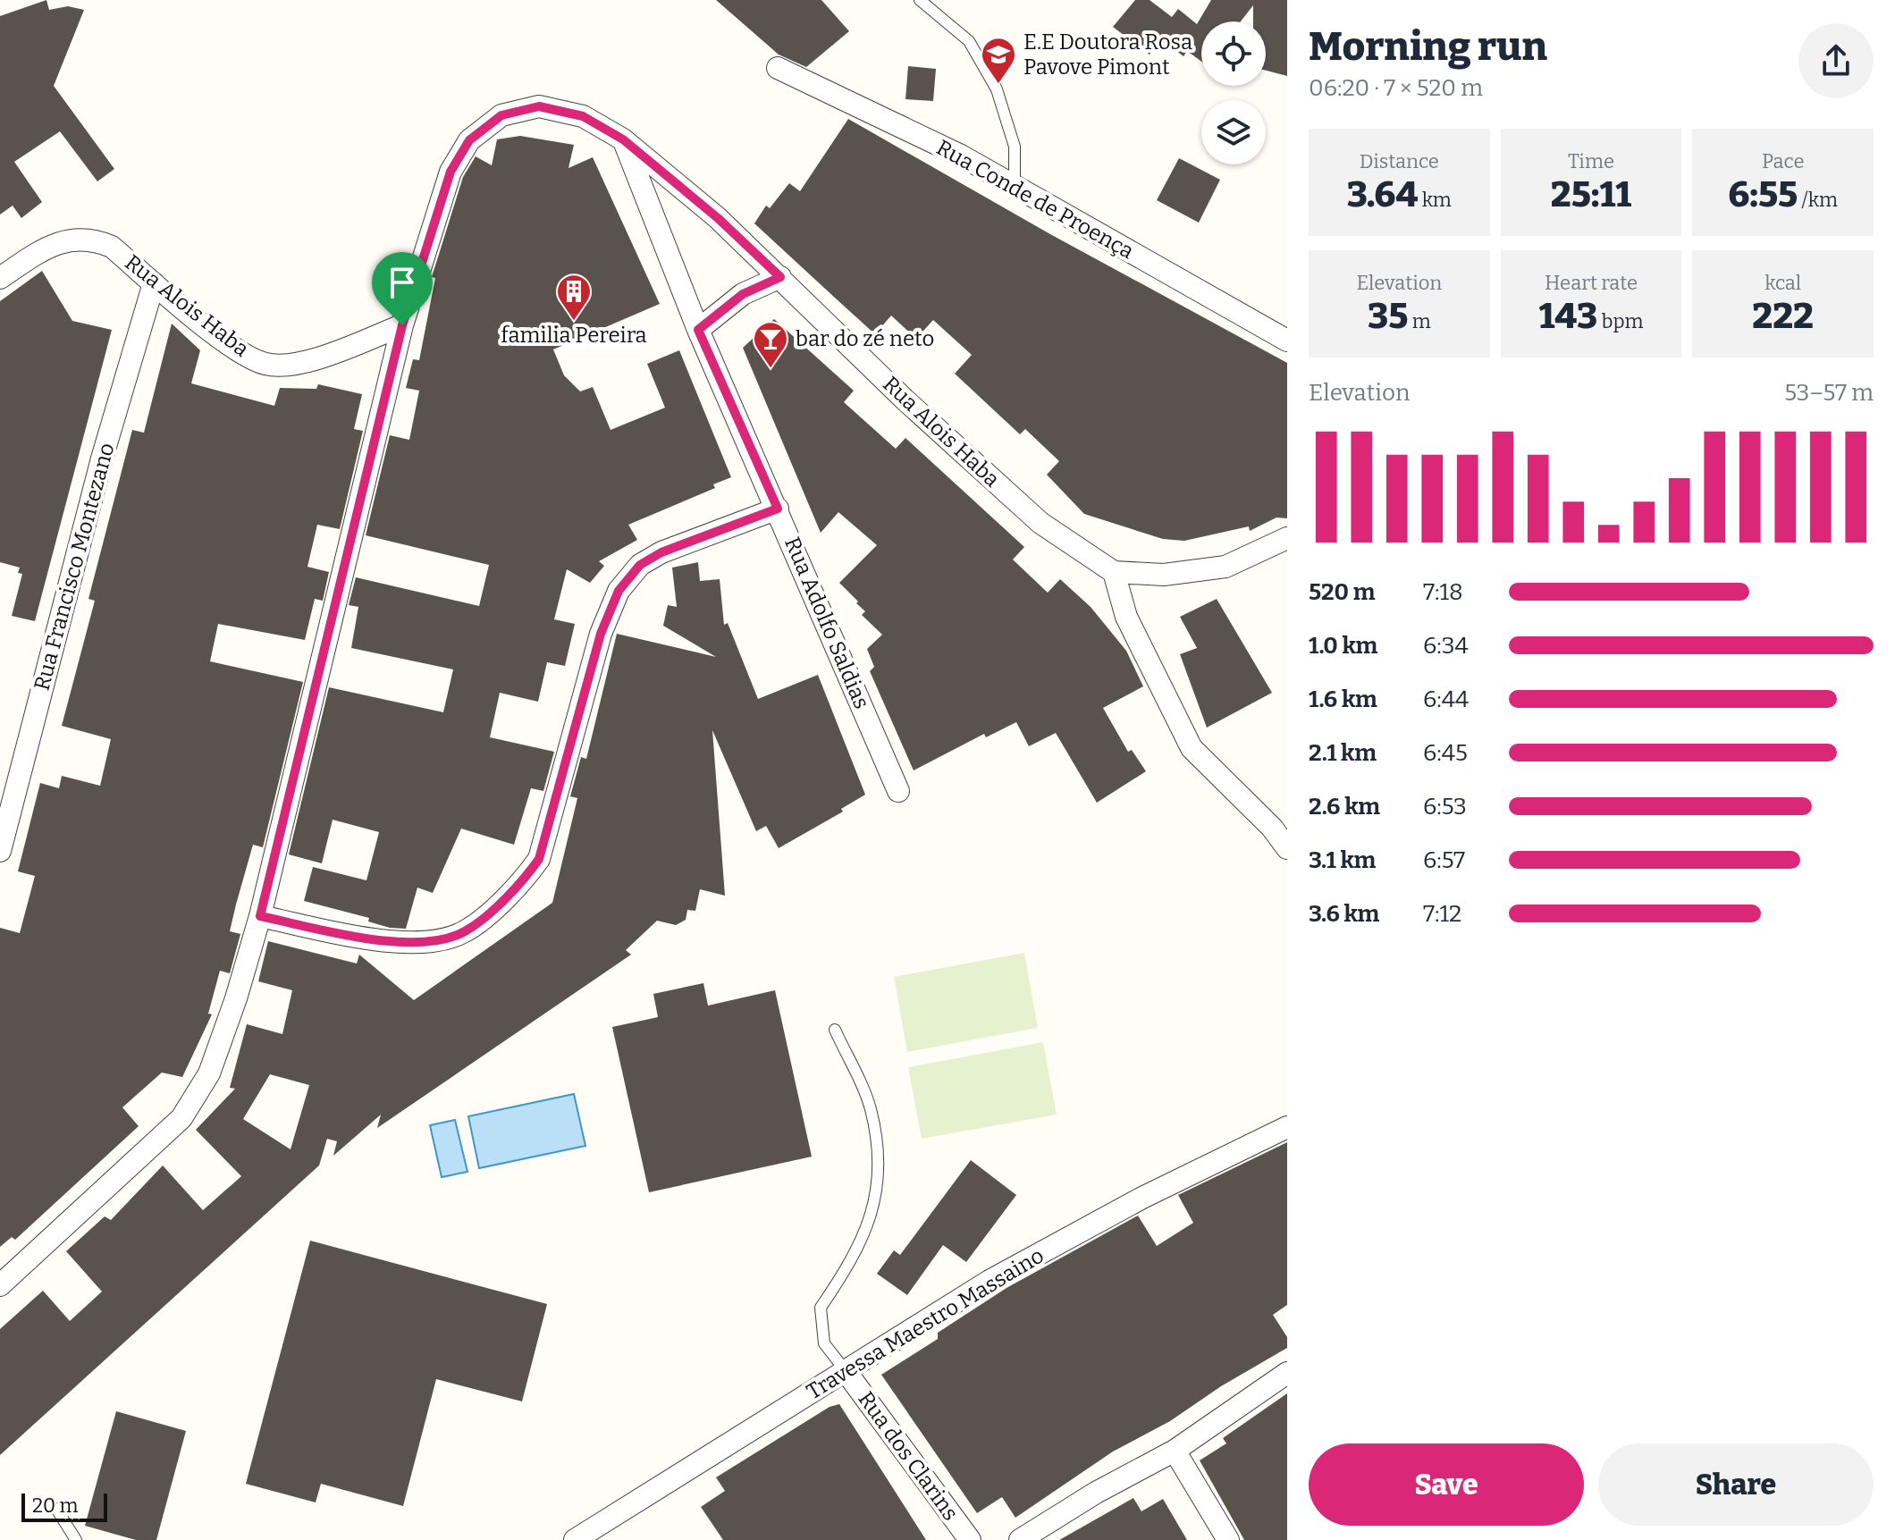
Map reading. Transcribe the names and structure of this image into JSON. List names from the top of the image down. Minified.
{"streets":{"street":["Rua Conde de Proença","Rua Alois Haba","Rua Francisco Montezano","Rua Adolfo Saldias","Travessa Maestro Massaino","Rua dos Clarins"]},"crossings":[["Rua Alois Haba","Rua Francisco Montezano"],["Rua Alois Haba","Rua Adolfo Saldias"],["Travessa Maestro Massaino","Rua dos Clarins"]],"places":{"school or university":["E.E Doutora Rosa Pavove Pimont"],"building":["familia Pereira"],"bar":["bar do zé neto"]},"scale_bar":"20 m","page":{"heading":["Morning run","06:20 · 7 × 520 m"],"stats":[["Distance","3.64 km"],["Time","25:11"],["Pace","6:55 /km"],["Elevation","35 m"],["Heart rate","143 bpm"],["kcal","222"]],"chart":["Elevation","53–57 m"],"list":[{"name":"520 m","note":"7:18"},{"name":"1.0 km","note":"6:34"},{"name":"1.6 km","note":"6:44"},{"name":"2.1 km","note":"6:45"},{"name":"2.6 km","note":"6:53"},{"name":"3.1 km","note":"6:57"},{"name":"3.6 km","note":"7:12"}],"buttons":["Save","Share"],"scale":"20 m"}}
